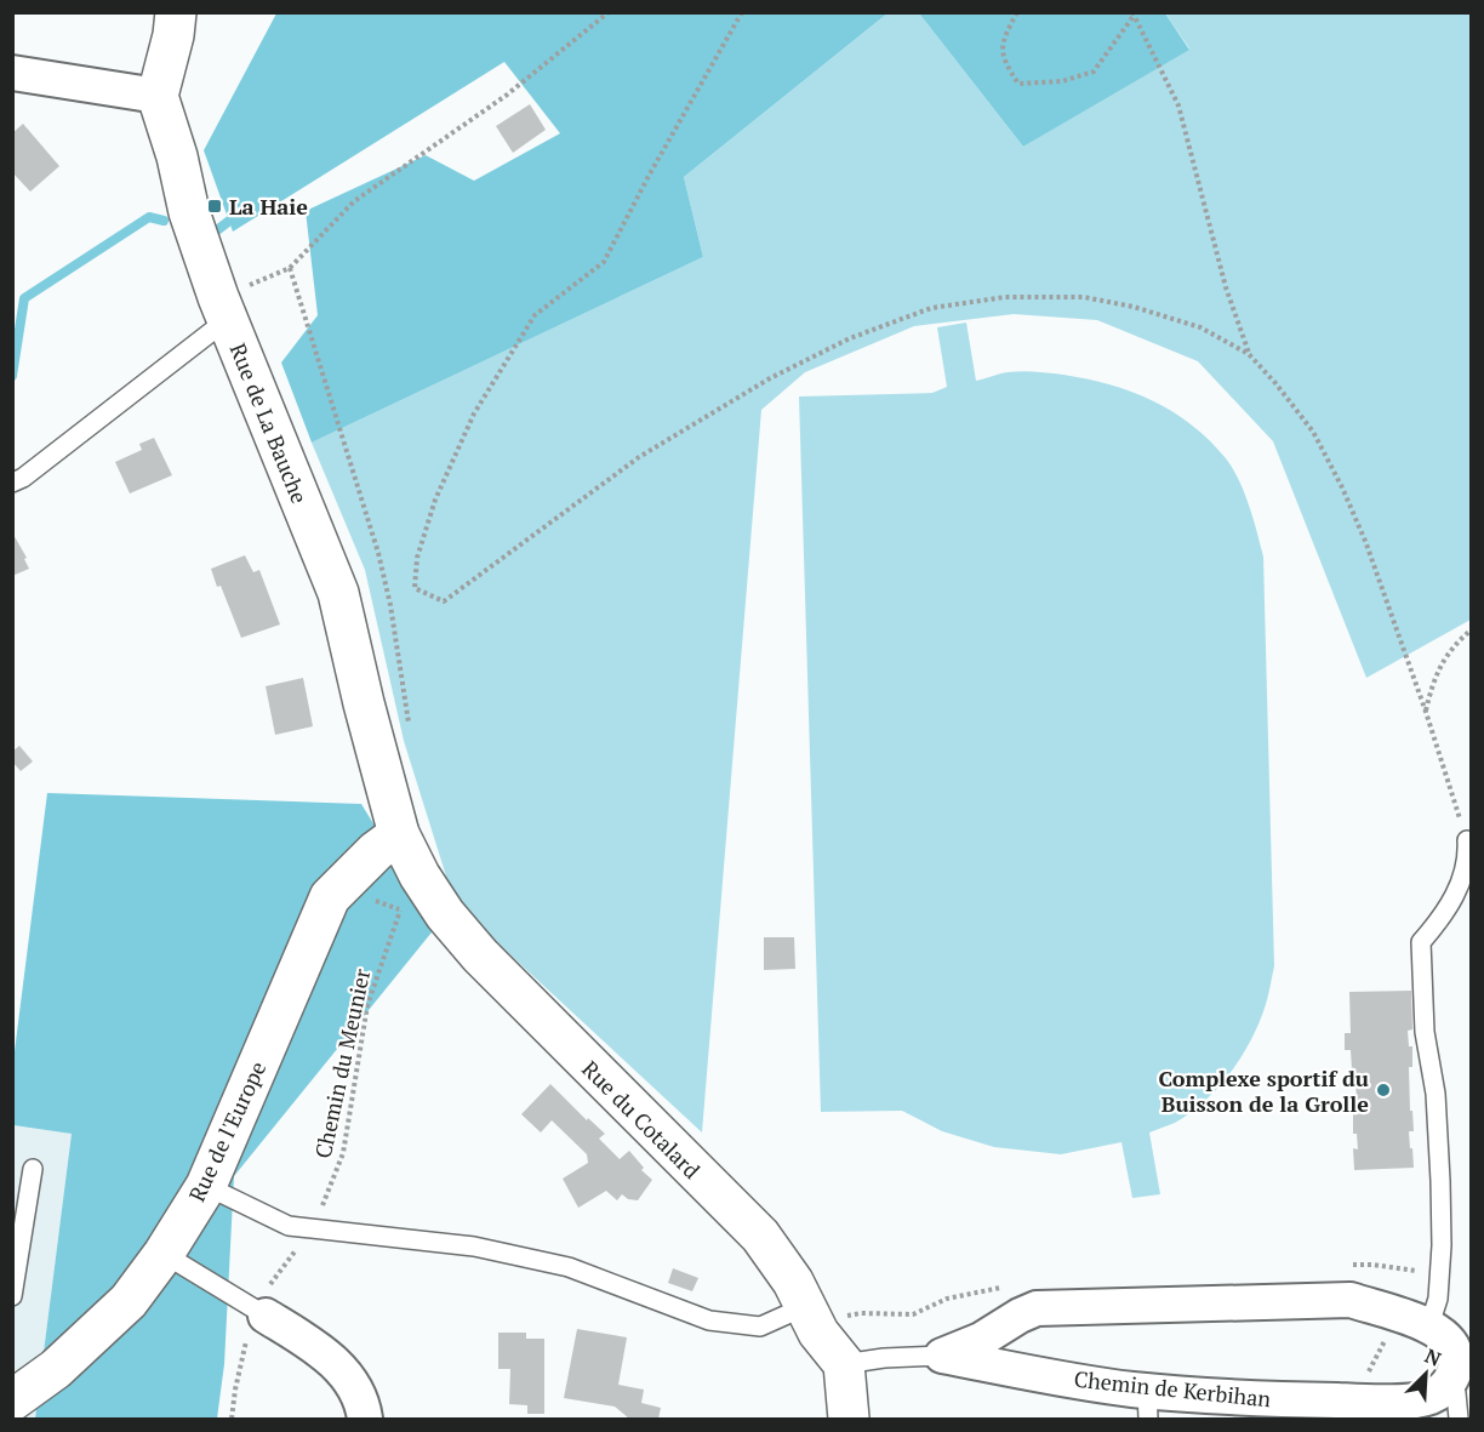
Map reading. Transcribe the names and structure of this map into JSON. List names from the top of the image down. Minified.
{"streets":{"street":["Rue de La Bauche","Rue du Cotalard","Rue de l'Europe","Chemin de Kerbihan"],"path":["Chemin du Meunier"]},"crossings":[["Rue de La Bauche","Rue du Cotalard"],["Rue de La Bauche","Rue de l'Europe"],["Rue du Cotalard","Rue de l'Europe"],["Rue du Cotalard","Chemin de Kerbihan"]],"places":{"transit":["La Haie"],"other":["Complexe sportif du Buisson de la Grolle"]},"north":"top right"}
